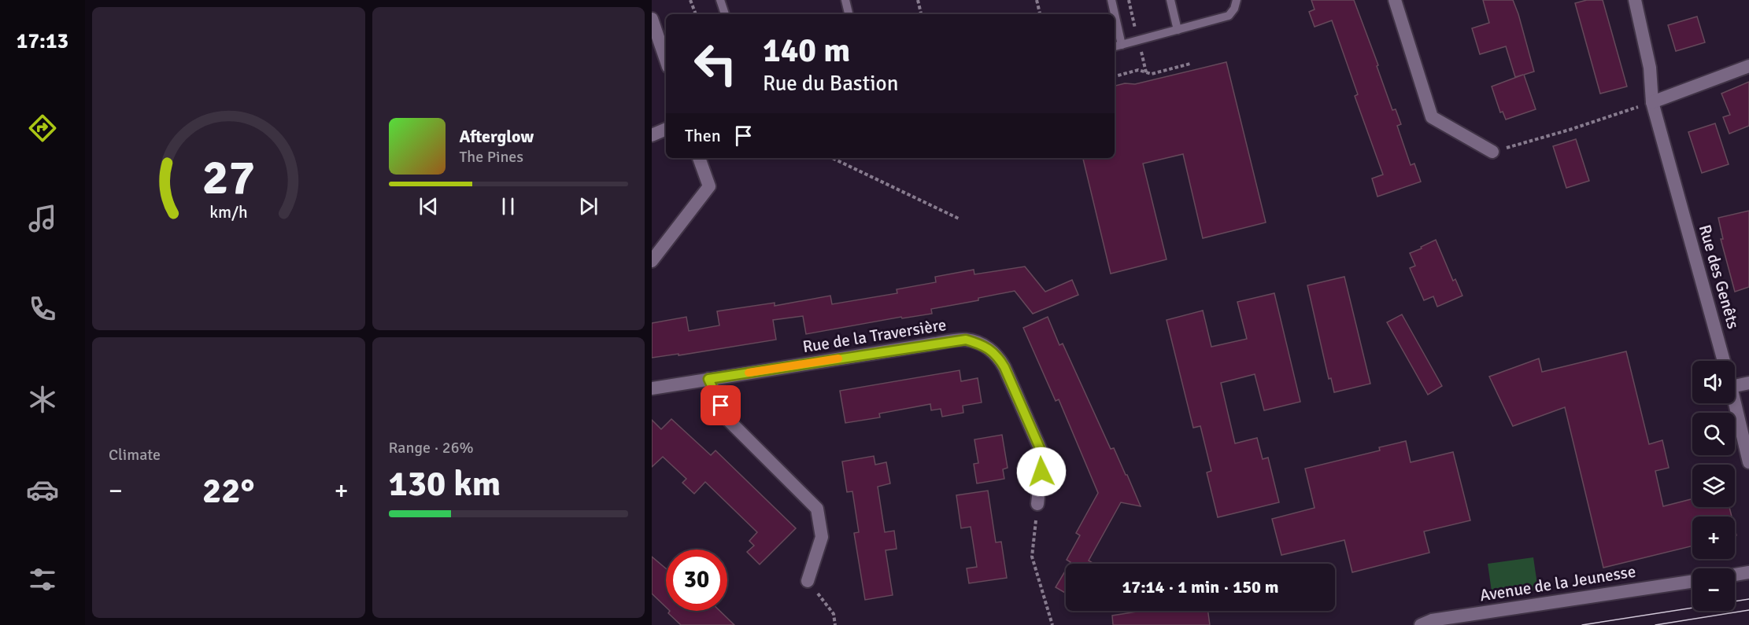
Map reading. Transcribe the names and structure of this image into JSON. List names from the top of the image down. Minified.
{"streets":{"street":["Rue des Genêts","Rue de la Traversière","Avenue de la Jeunesse"]},"page":{"tabs":"17:13","turn":["140 m","Rue du Bastion"],"then":"Then","song":["Afterglow","The Pines"],"tile":["Climate",["Range · 26%","130 km"]],"map_buttons":["+","−"],"heat":["−","22°","+"],"limit":"30","trip":"17:14 · 1 min · 150 m","gauge":["27","km/h"]}}
